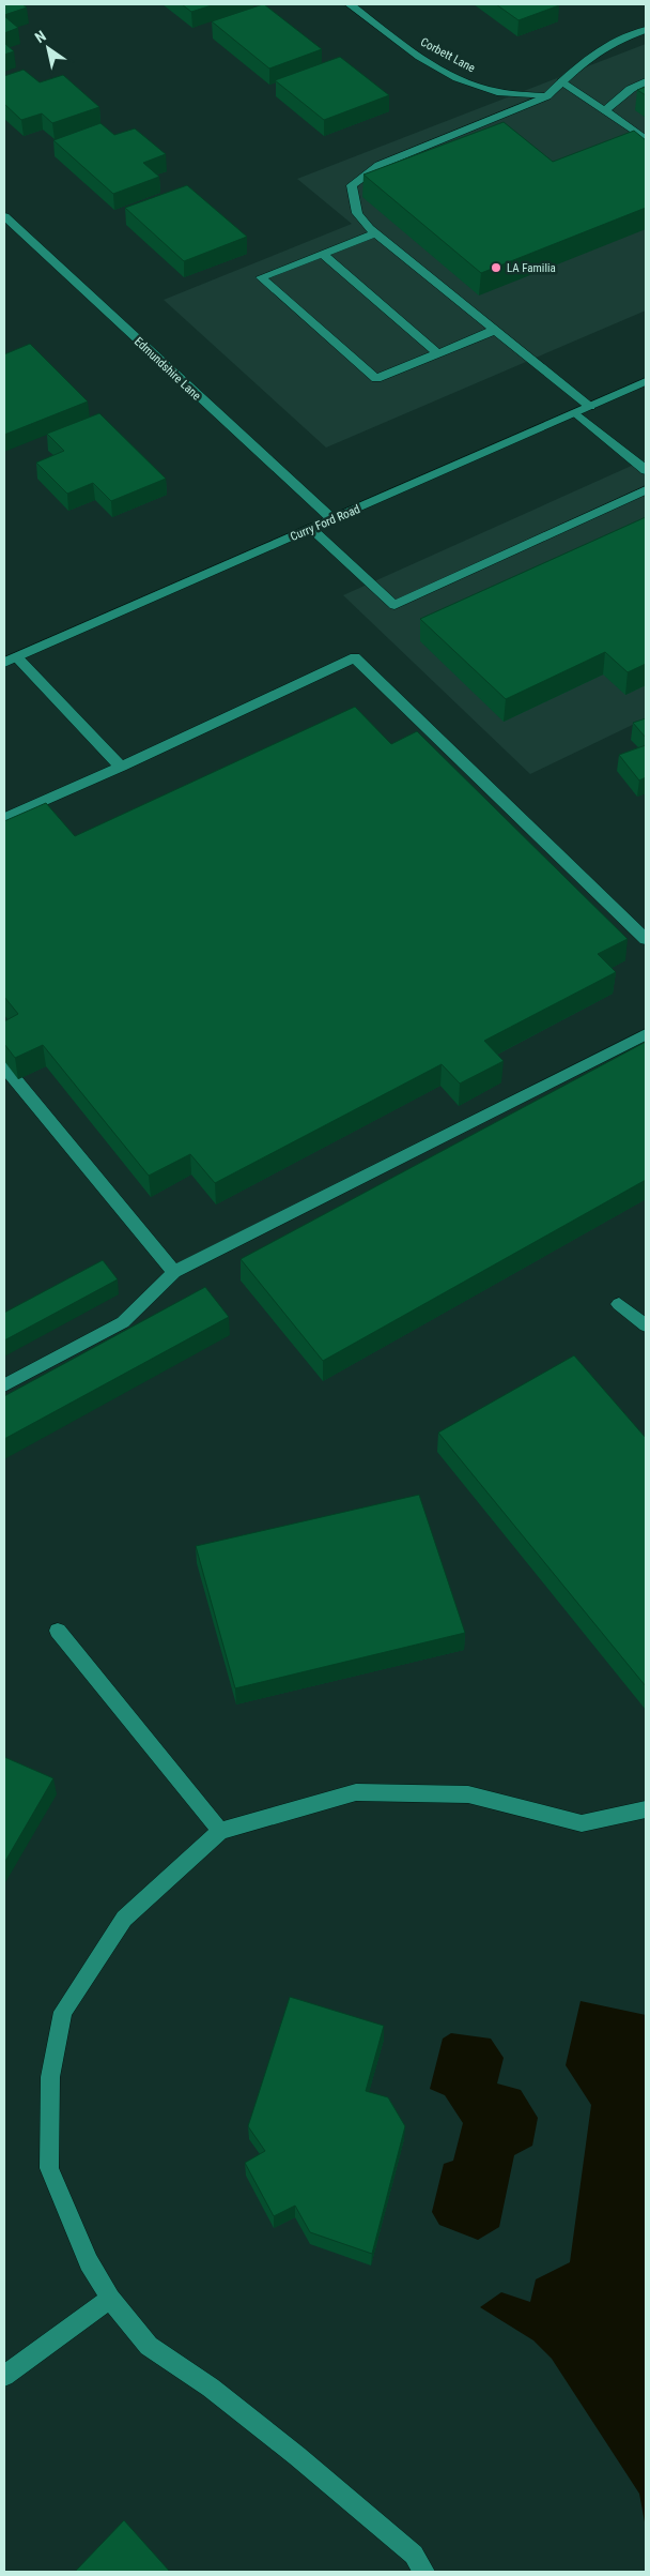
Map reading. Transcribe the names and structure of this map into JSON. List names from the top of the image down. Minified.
{"streets":{"street":["Corbett Lane","Edmundshire Lane","Curry Ford Road"]},"crossings":[["Edmundshire Lane","Curry Ford Road"]],"places":["LA Familia"],"north":"top left"}
